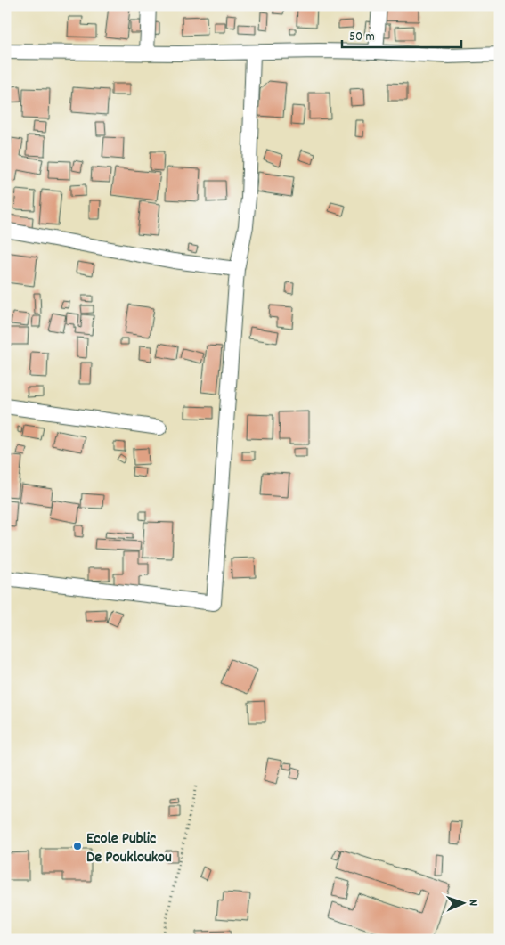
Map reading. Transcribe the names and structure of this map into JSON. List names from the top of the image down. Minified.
{"places":["Ecole Public De Poukloukou"],"scale_bar":"50 m","north":"right"}
